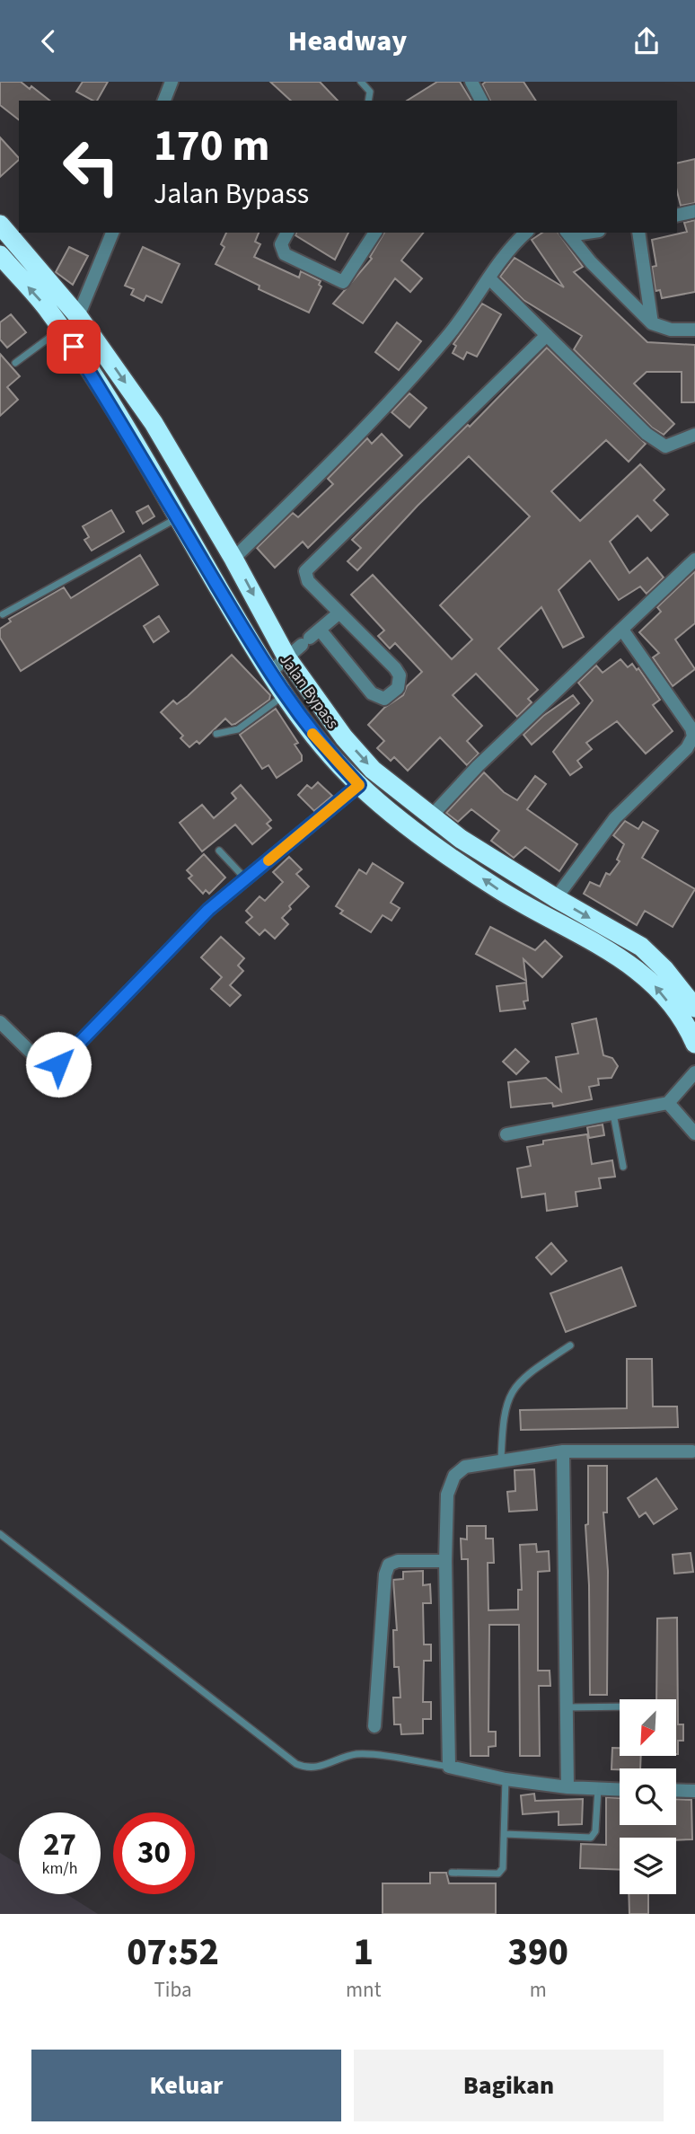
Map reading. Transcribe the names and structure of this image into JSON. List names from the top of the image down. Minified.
{"streets":{"highway":["Jalan Bypass"]},"north":"bottom left","page":{"header":"Headway","turn":["170 m","Jalan Bypass"],"speed":"27 km/h","limit":"30","eta":["07:52","Tiba","1","mnt","390","m"],"buttons":["Keluar","Bagikan"]}}
